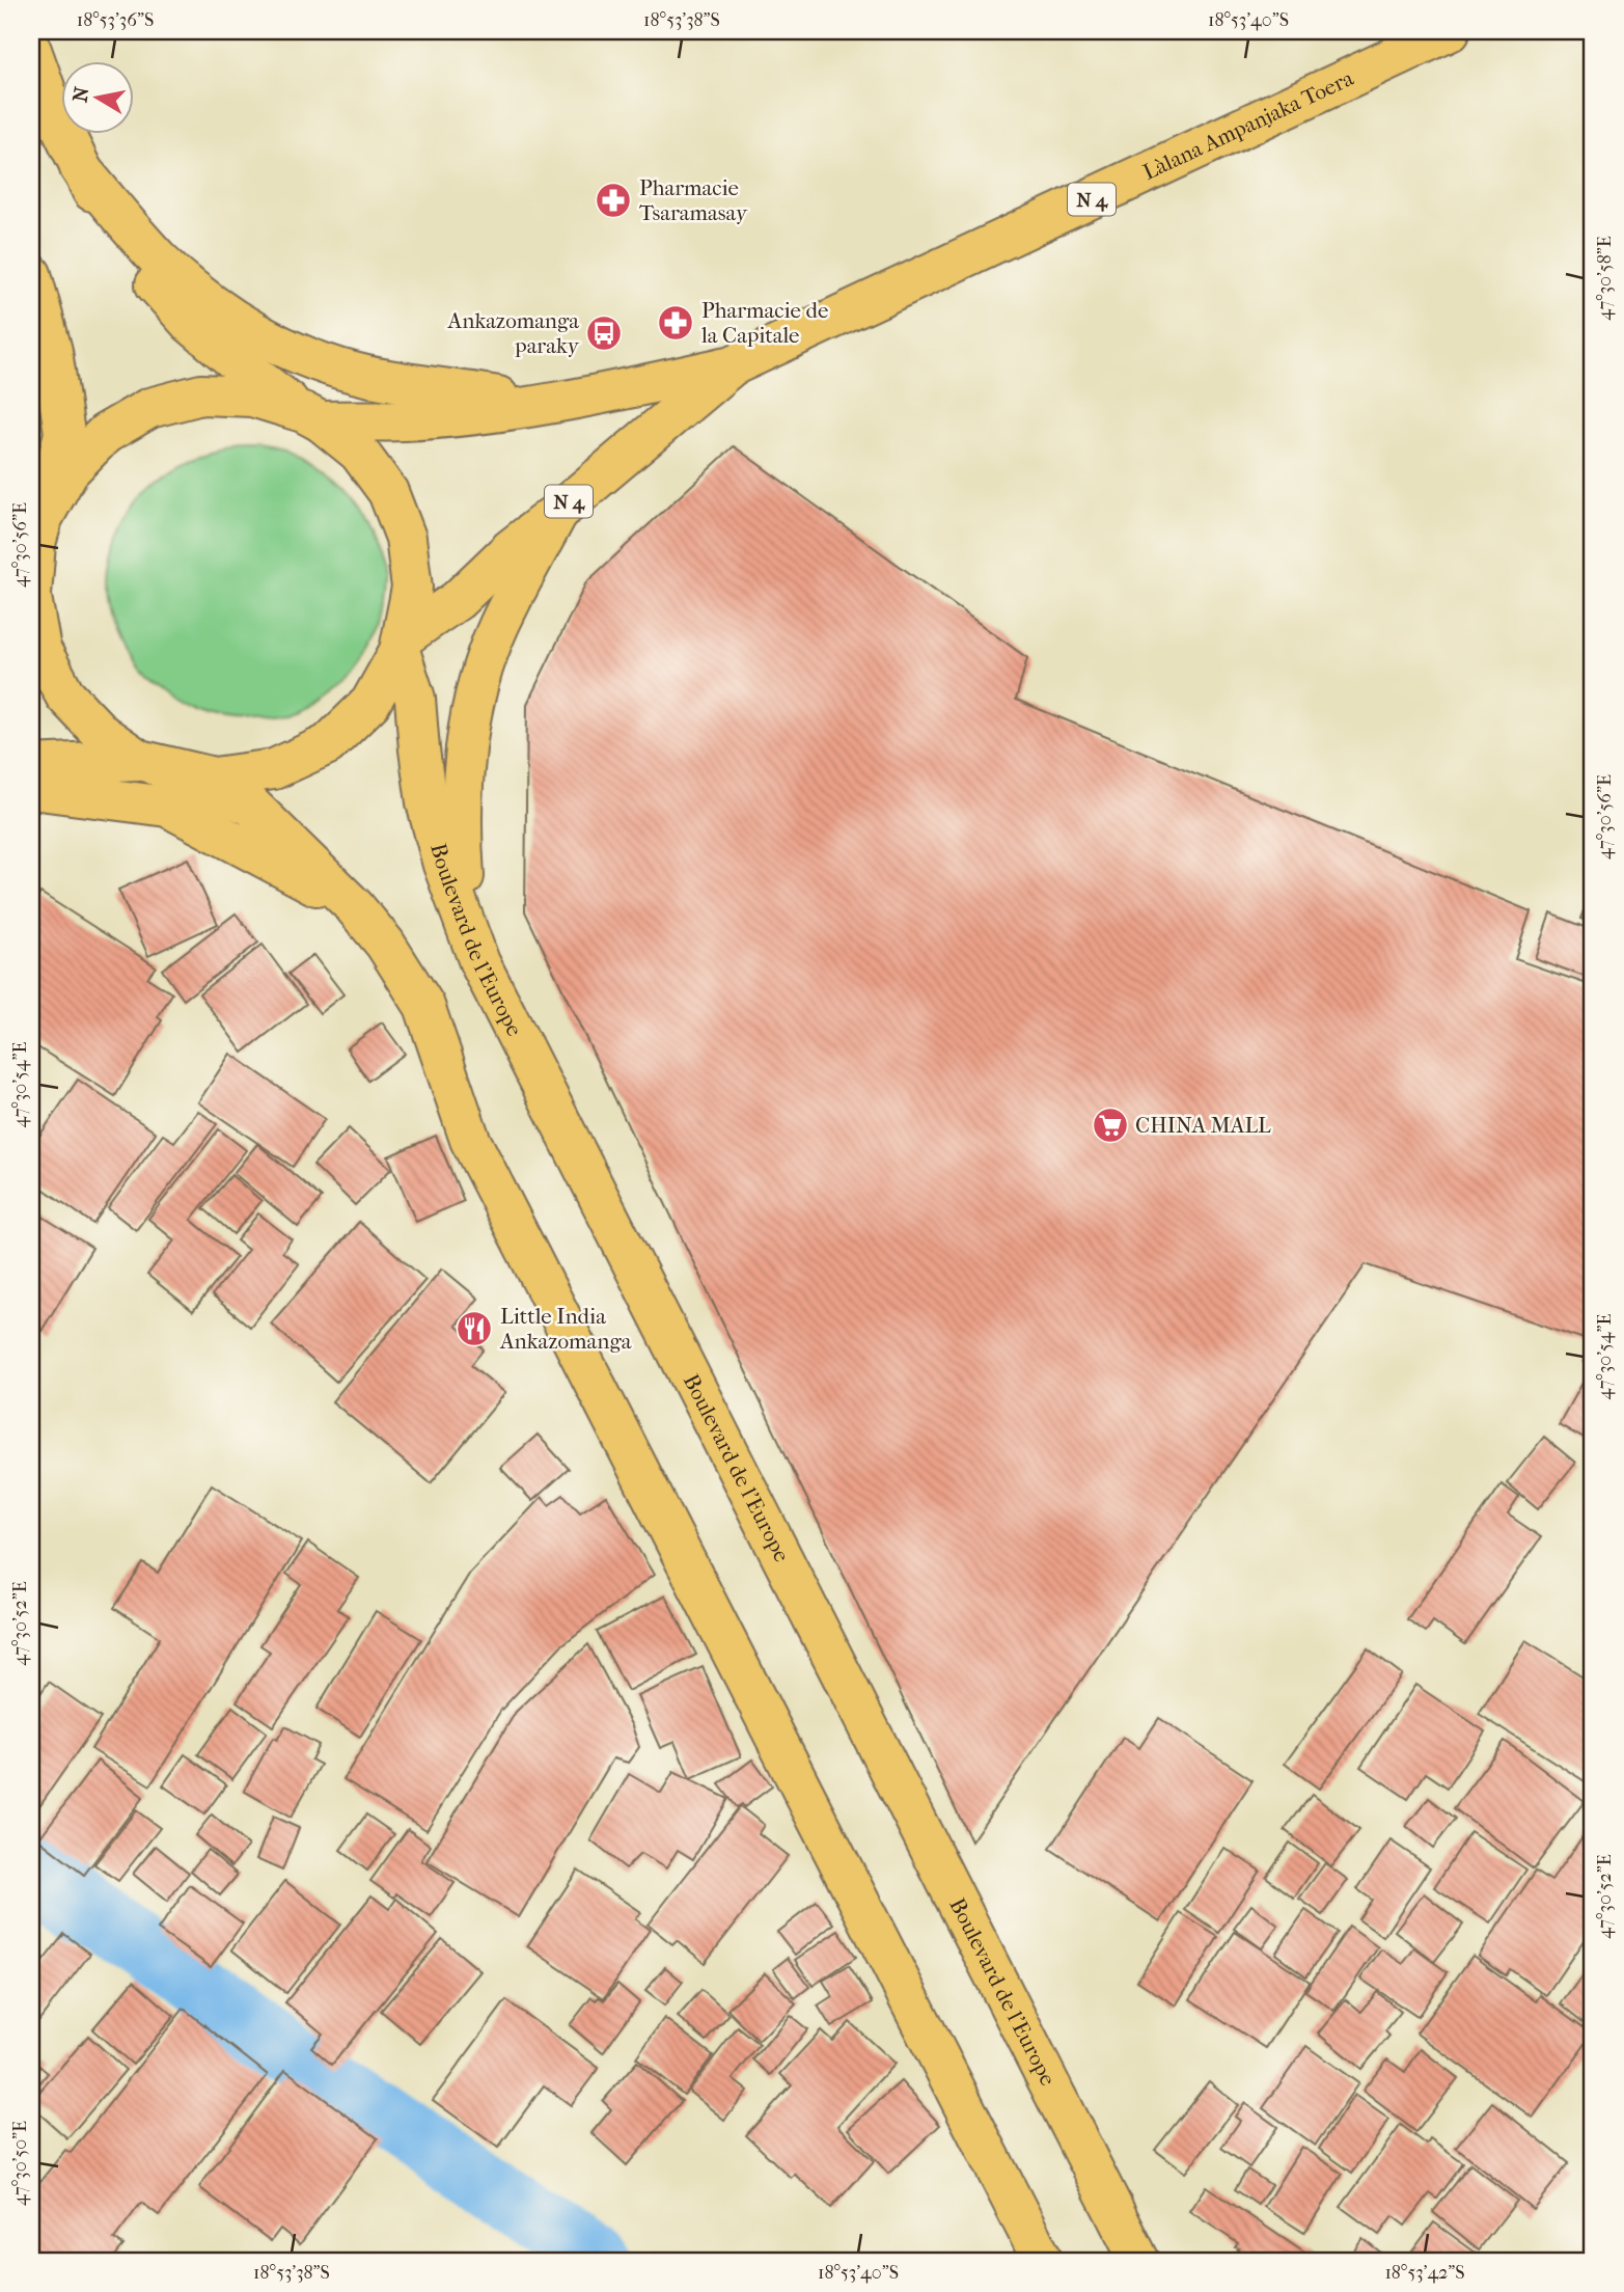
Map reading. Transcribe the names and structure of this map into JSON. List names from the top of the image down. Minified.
{"streets":{"main road":["Làlana Ampanjaka Toera","N 4","Boulevard de l'Europe"]},"crossings":[["Làlana Ampanjaka Toera","N 4"],["N 4","Boulevard de l'Europe"]],"places":{"pharmacy":["Pharmacie Tsaramasay","Pharmacie de la Capitale"],"bus stop":["Ankazomanga paraky"],"supermarket":["CHINA MALL"],"restaurant":["Little India Ankazomanga"]},"north":"left","coordinates":["18°53'36\"S","18°53'38\"S","18°53'40\"S","47°30'58\"E","47°30'56\"E","47°30'54\"E","47°30'52\"E","47°30'50\"E","18°53'42\"S"]}
